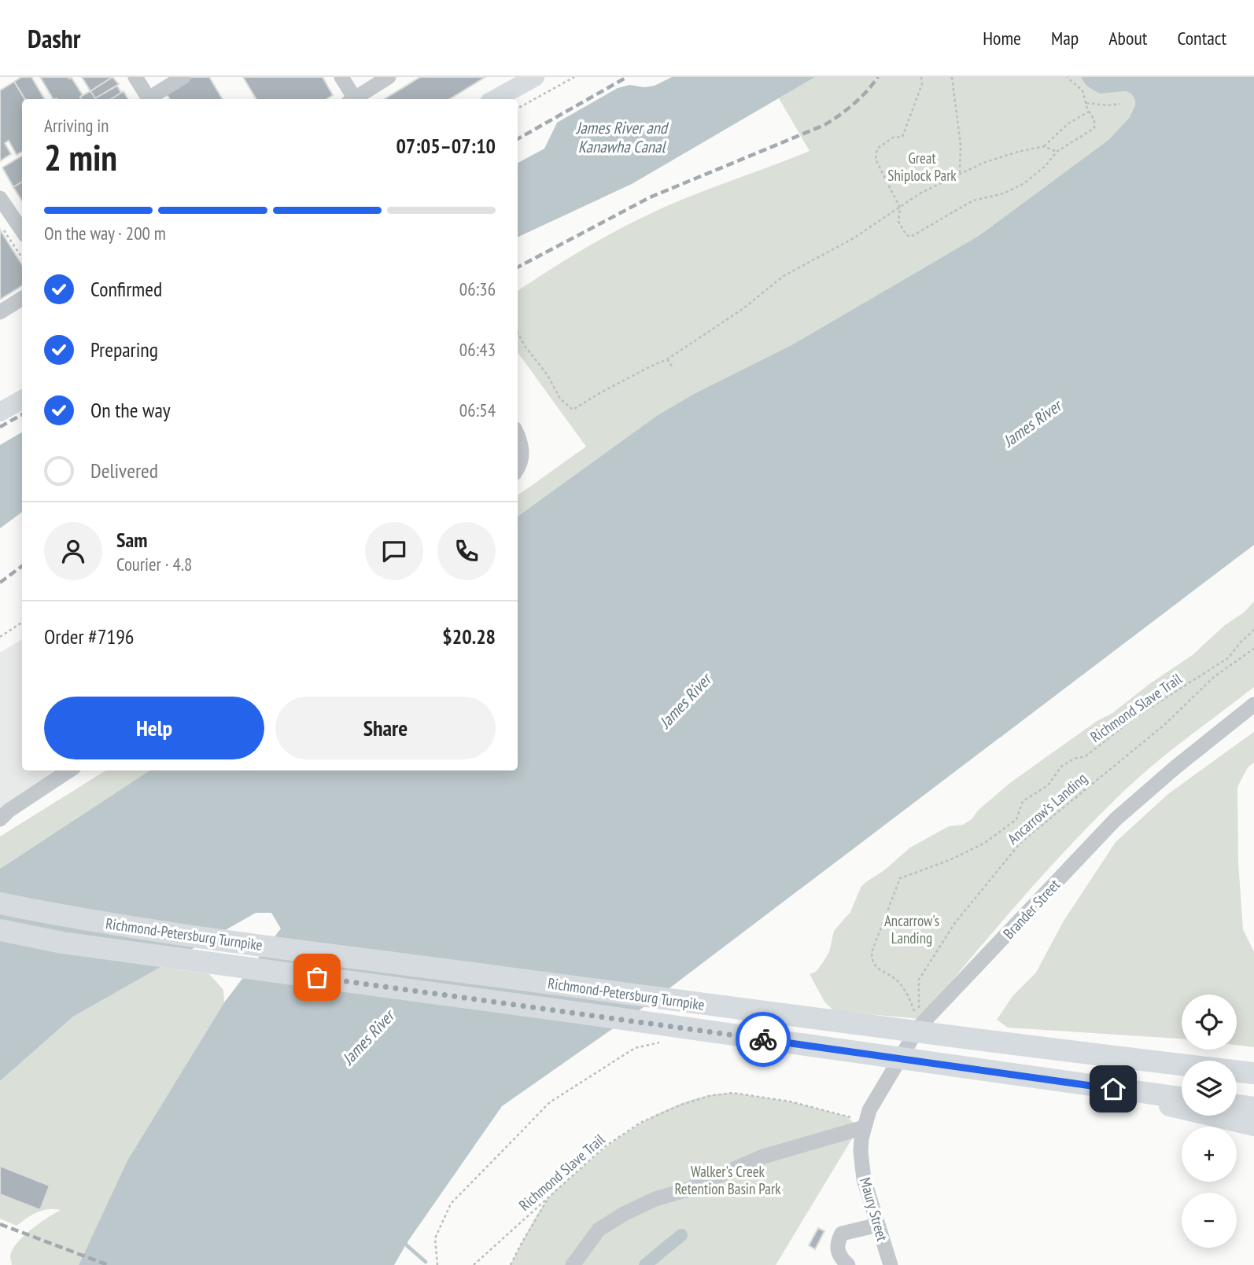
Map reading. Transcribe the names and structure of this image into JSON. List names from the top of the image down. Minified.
{"streets":{"highway":["Richmond-Petersburg Turnpike"],"street":["Brander Street","Maury Street"],"path":["Richmond Slave Trail","Ancarrow’s Landing"]},"crossings":[["Richmond Slave Trail","Ancarrow’s Landing"],["Richmond Slave Trail","Brander Street"],["Ancarrow’s Landing","Brander Street"],["Brander Street","Maury Street"]],"water":["James River and Kanawha Canal","James River"],"parks":["Great Shiplock Park","Ancarrow's Landing","Walker's Creek Retention Basin Park"],"page":{"header":"Dashr","nav":["Home","Map","About","Contact"],"heading":["2 min","Arriving in","07:05–07:10"],"panel":["Sam","Courier · 4.8","Order #7196","$20.28"],"bar":"On the way · 200 m","list":[["Confirmed","06:36"],["Preparing","06:43"],["On the way","06:54"],"Delivered"],"buttons":["Help","Share"],"map_buttons":["+","−"]}}
